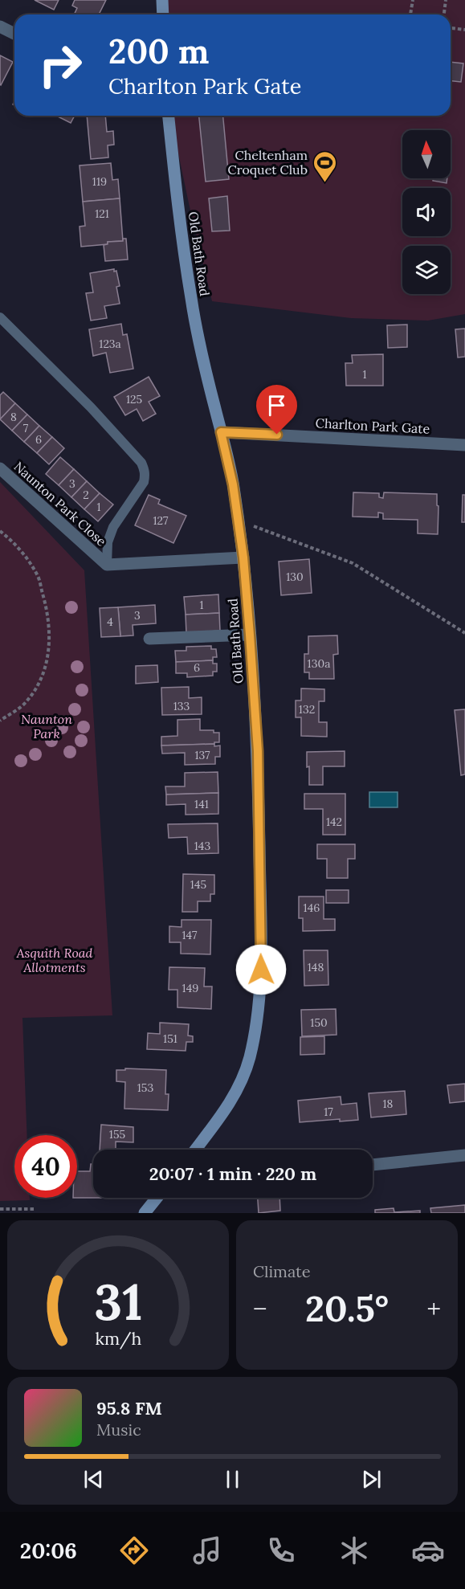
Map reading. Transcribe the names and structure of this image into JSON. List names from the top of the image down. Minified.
{"streets":{"street":["Old Bath Road","Charlton Park Gate","Naunton Park Close"]},"crossings":[["Old Bath Road","Charlton Park Gate"],["Old Bath Road","Naunton Park Close"]],"parks":["Naunton Park","Asquith Road Allotments"],"places":{"sports":["Cheltenham Croquet Club"]},"house_numbers":["119","121","123a","1","125","8","7","6","3","2","1","127","130","1","3","4","130a","6","133","132","137","141","142","143","145","146","147","148","149","150","151","153","18","17","155"],"north":"top","page":{"turn":["200 m","Charlton Park Gate"],"limit":"40","trip":"20:07 · 1 min · 220 m","tile":"Climate","heat":["−","20.5°","+"],"song":["95.8 FM","Music"],"tabs":"20:06","gauge":["31","km/h"]}}
